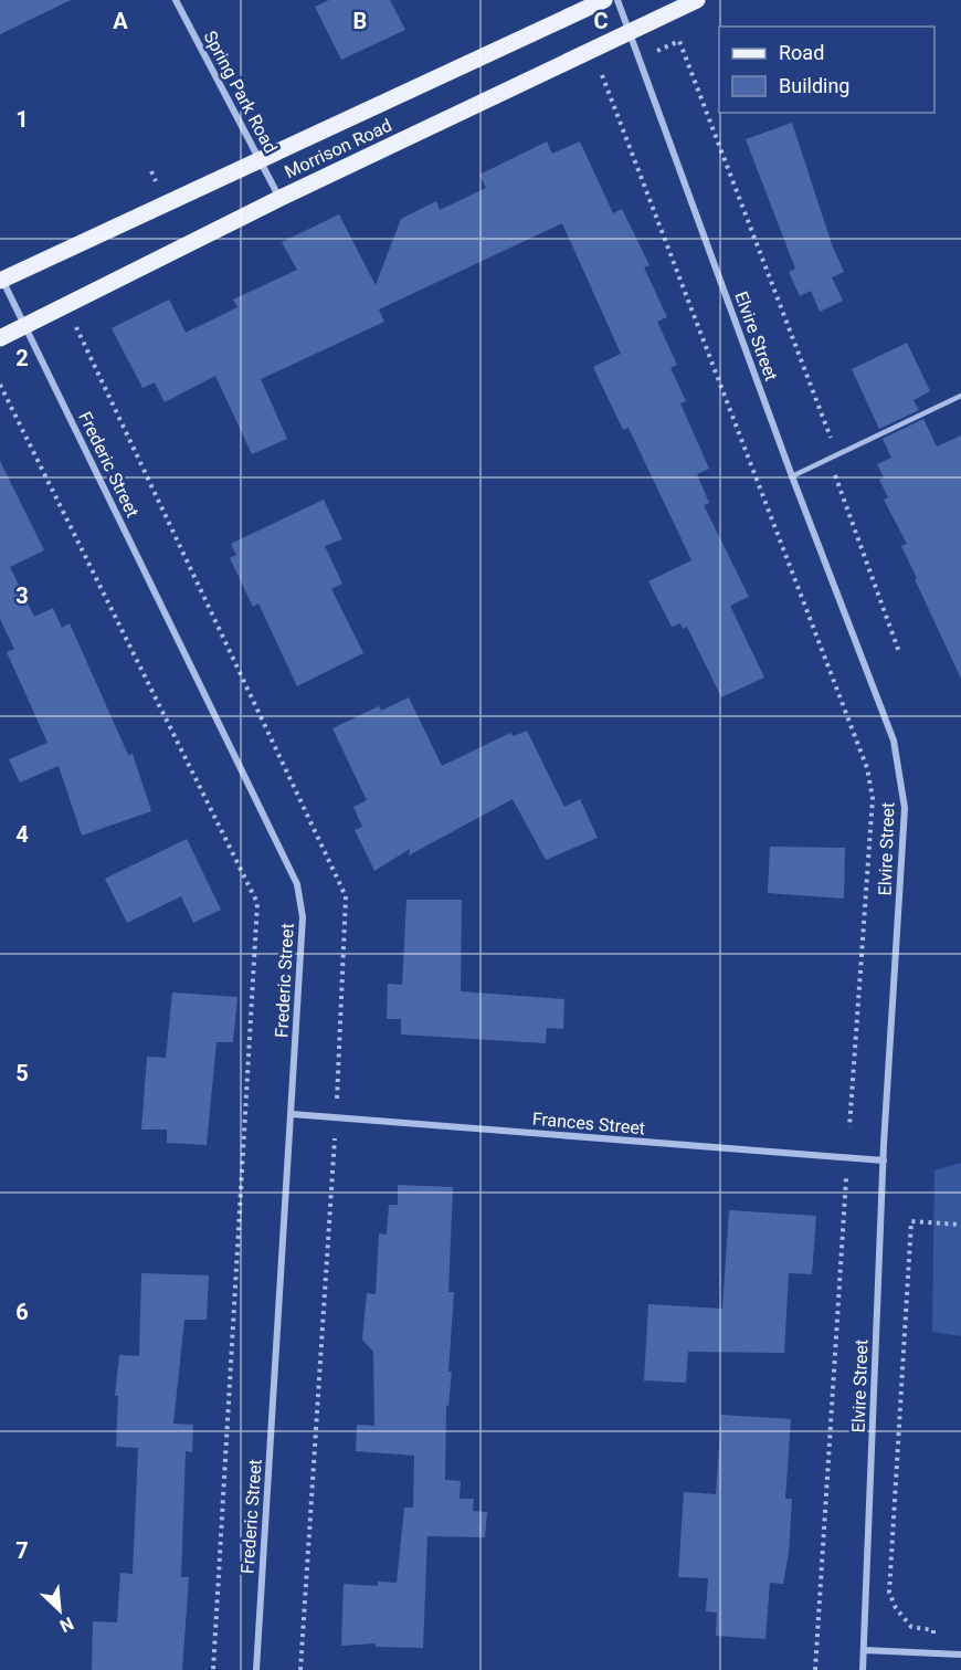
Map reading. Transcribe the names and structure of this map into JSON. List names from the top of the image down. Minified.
{"streets":{"main road":["Morrison Road"],"street":["Spring Park Road","Elvire Street","Frederic Street","Frances Street"]},"crossings":[["Spring Park Road","Morrison Road"],["Morrison Road","Elvire Street"],["Morrison Road","Frederic Street"],["Elvire Street","Frances Street"],["Frederic Street","Frances Street"]],"legend":["Road","Building"],"north":"bottom right","grid":{"columns":["A","B","C"],"rows":["1","2","3","4","5","6","7"]}}
